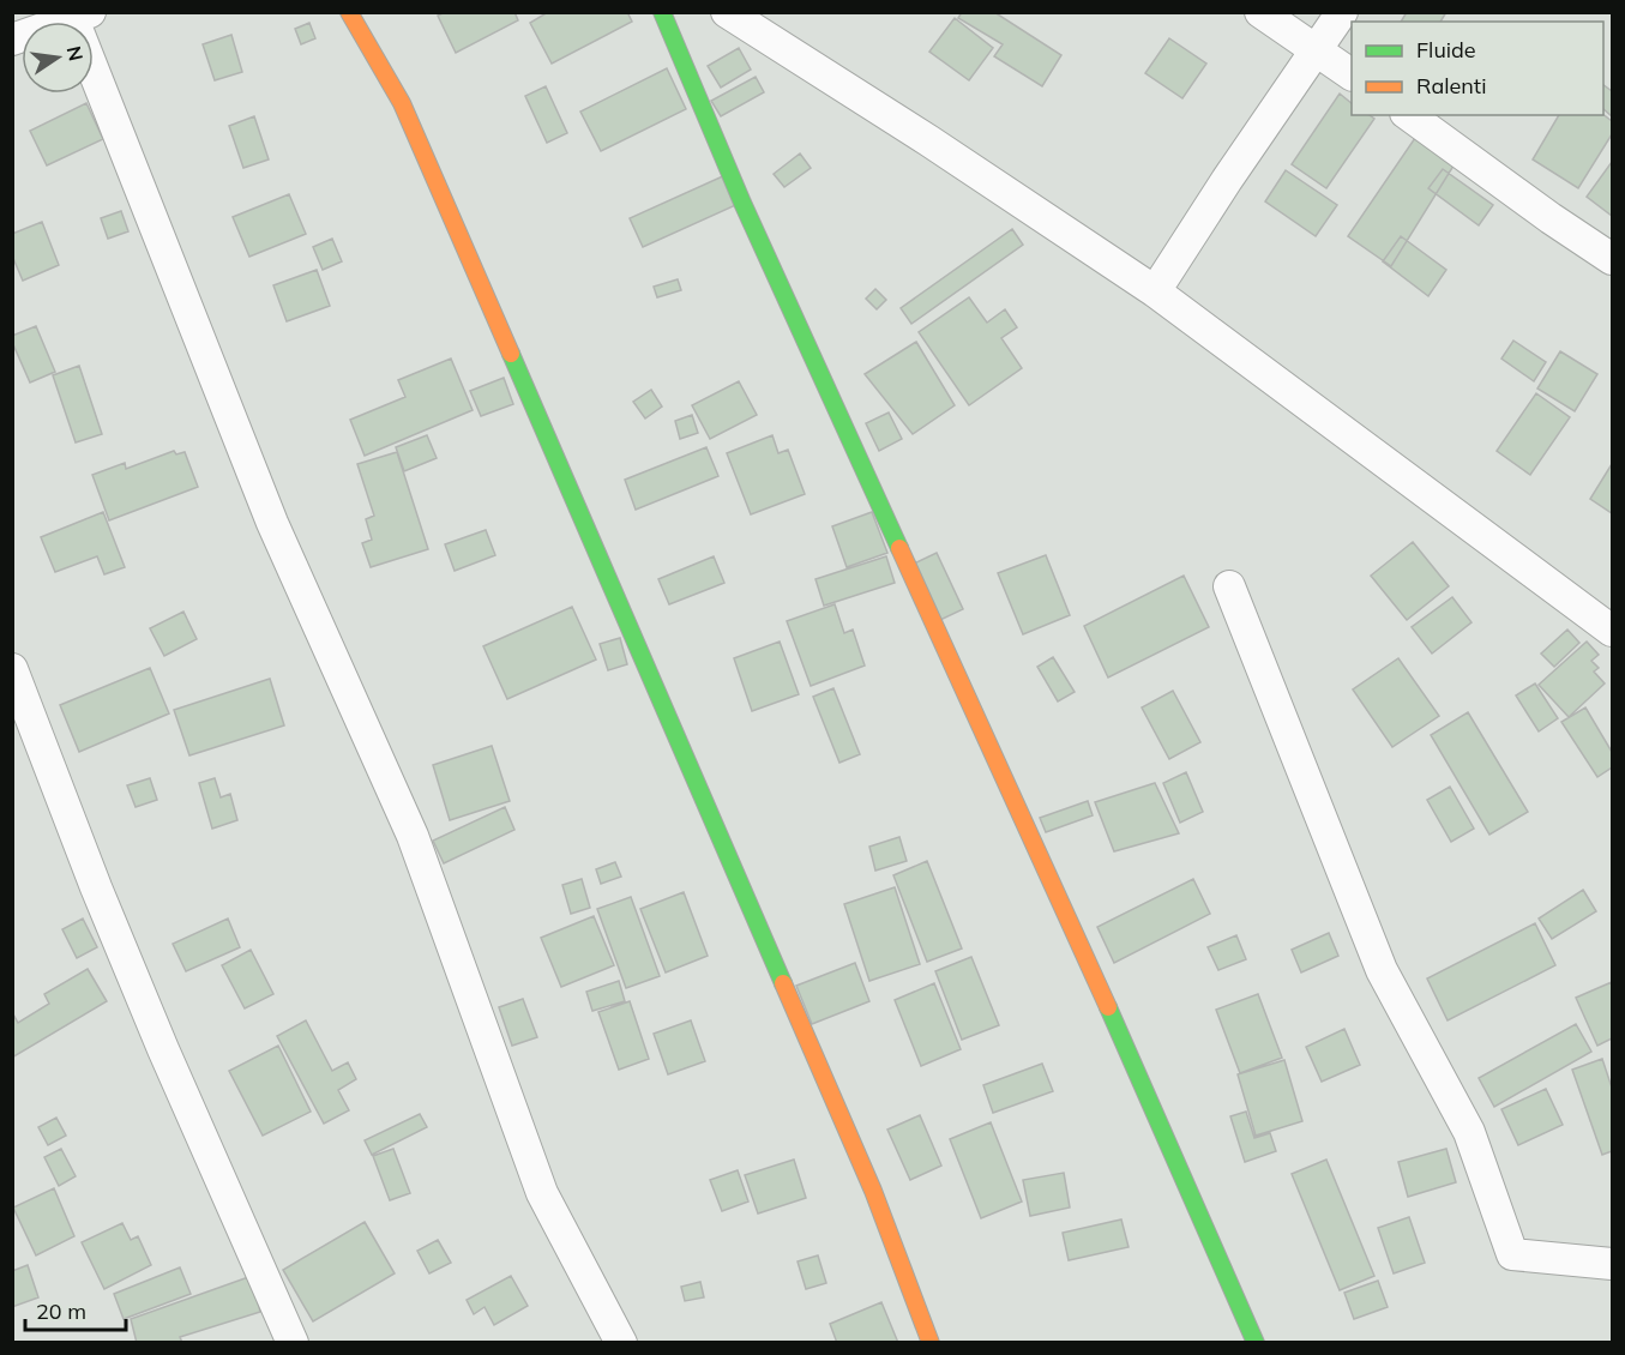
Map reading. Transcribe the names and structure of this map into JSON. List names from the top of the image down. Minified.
{"legend":["Fluide","Ralenti"],"scale_bar":"20 m","north":"right"}
